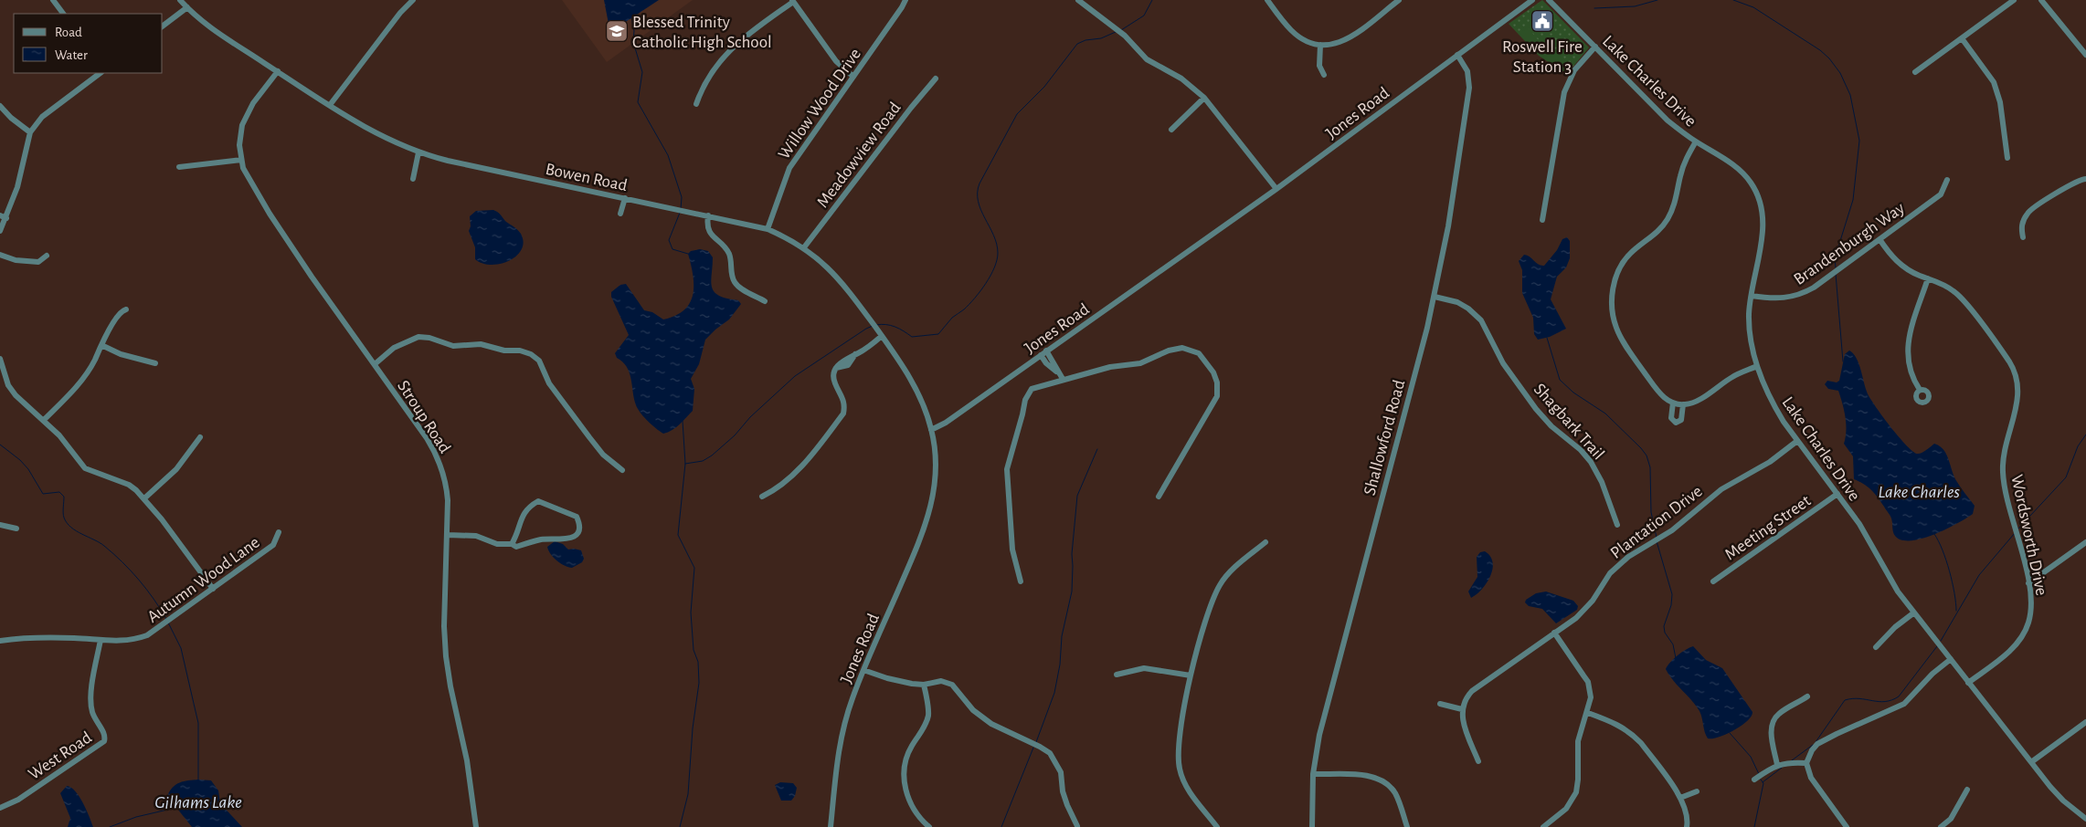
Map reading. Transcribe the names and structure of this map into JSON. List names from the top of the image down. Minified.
{"streets":{"street":["Lake Charles Drive","Willow Wood Drive","Jones Road","Meadowview Road","Bowen Road","Brandenburgh Way","Stroup Road","Shagbark Trail","Shallowford Road","Plantation Drive","Meeting Street","Wordsworth Drive","Autumn Wood Lane","West Road"]},"crossings":[["Lake Charles Drive","Brandenburgh Way"],["Lake Charles Drive","Plantation Drive"],["Lake Charles Drive","Meeting Street"],["Lake Charles Drive","Wordsworth Drive"],["Willow Wood Drive","Bowen Road"],["Jones Road","Bowen Road"],["Jones Road","Shallowford Road"],["Meadowview Road","Bowen Road"],["Bowen Road","Stroup Road"],["Brandenburgh Way","Wordsworth Drive"],["Shagbark Trail","Shallowford Road"],["Autumn Wood Lane","West Road"]],"water":["Lake Charles","Gilhams Lake"],"places":{"public building":["Roswell Fire Station 3"],"school or university":["Blessed Trinity Catholic High School"]},"legend":["Road","Water"]}
